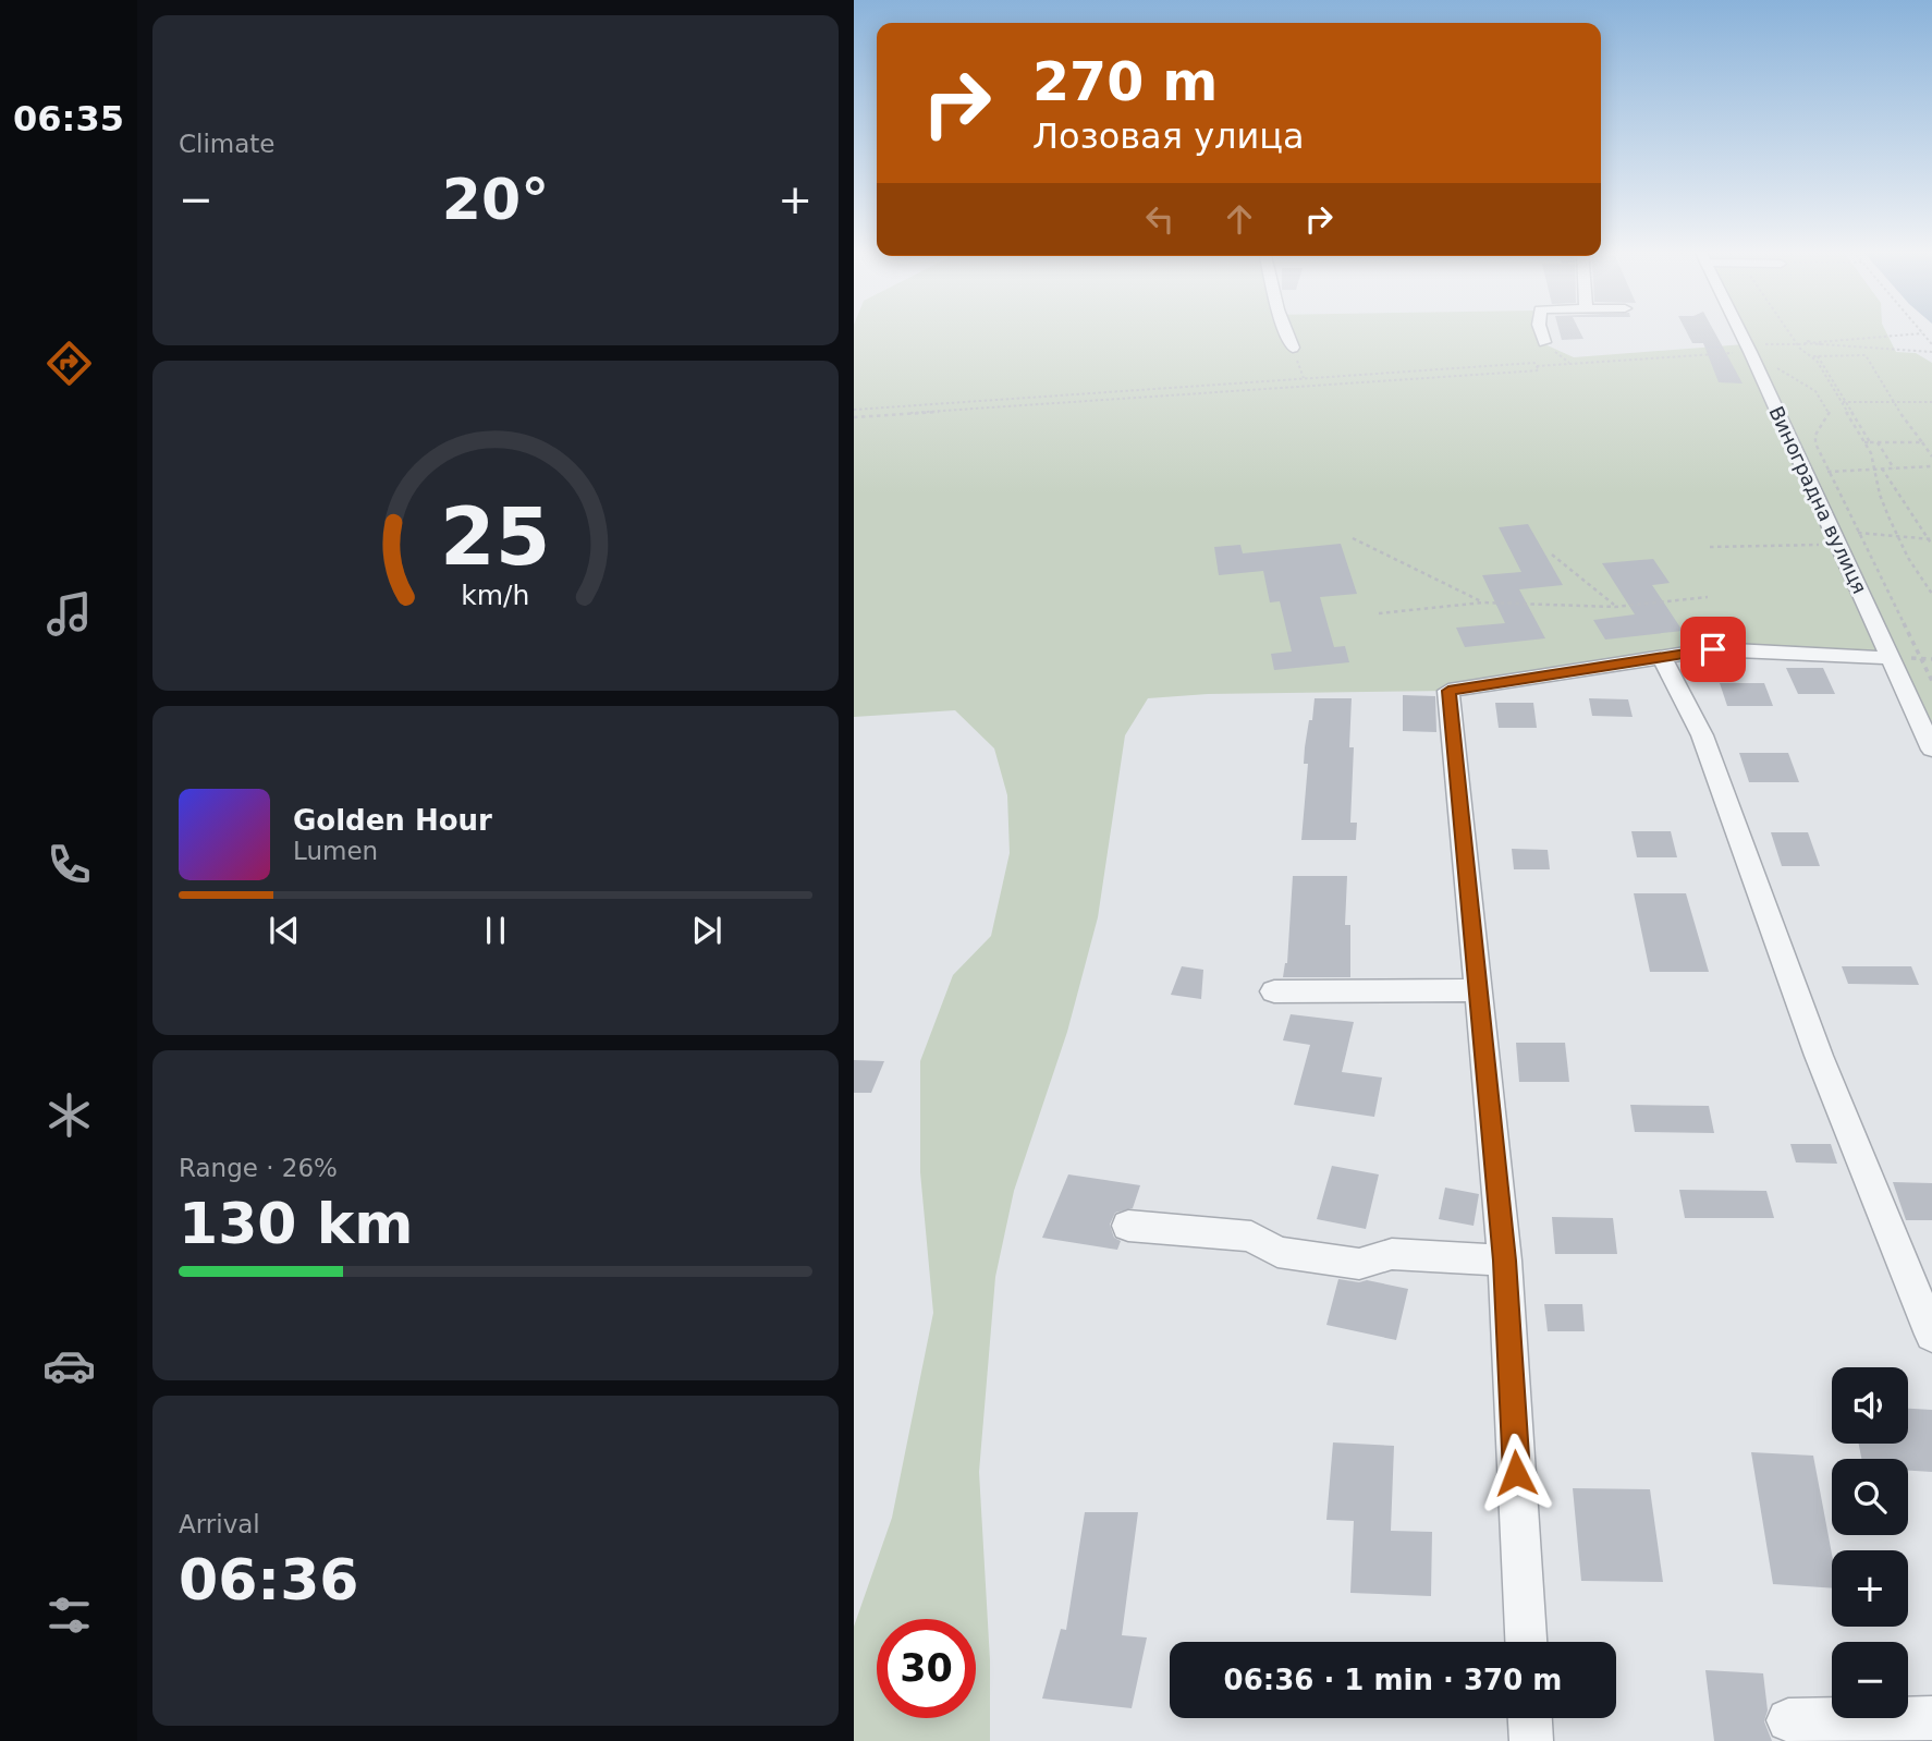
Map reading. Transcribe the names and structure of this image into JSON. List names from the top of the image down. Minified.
{"streets":{"street":["Виноградна вулиця"]},"page":{"tabs":"06:35","tile":["Climate",["Range · 26%","130 km"],["Arrival","06:36"]],"turn":["270 m","Лозовая улица"],"heat":["−","20°","+"],"song":["Golden Hour","Lumen"],"map_buttons":["+","−"],"limit":"30","trip":"06:36 · 1 min · 370 m","gauge":["25","km/h"]}}
